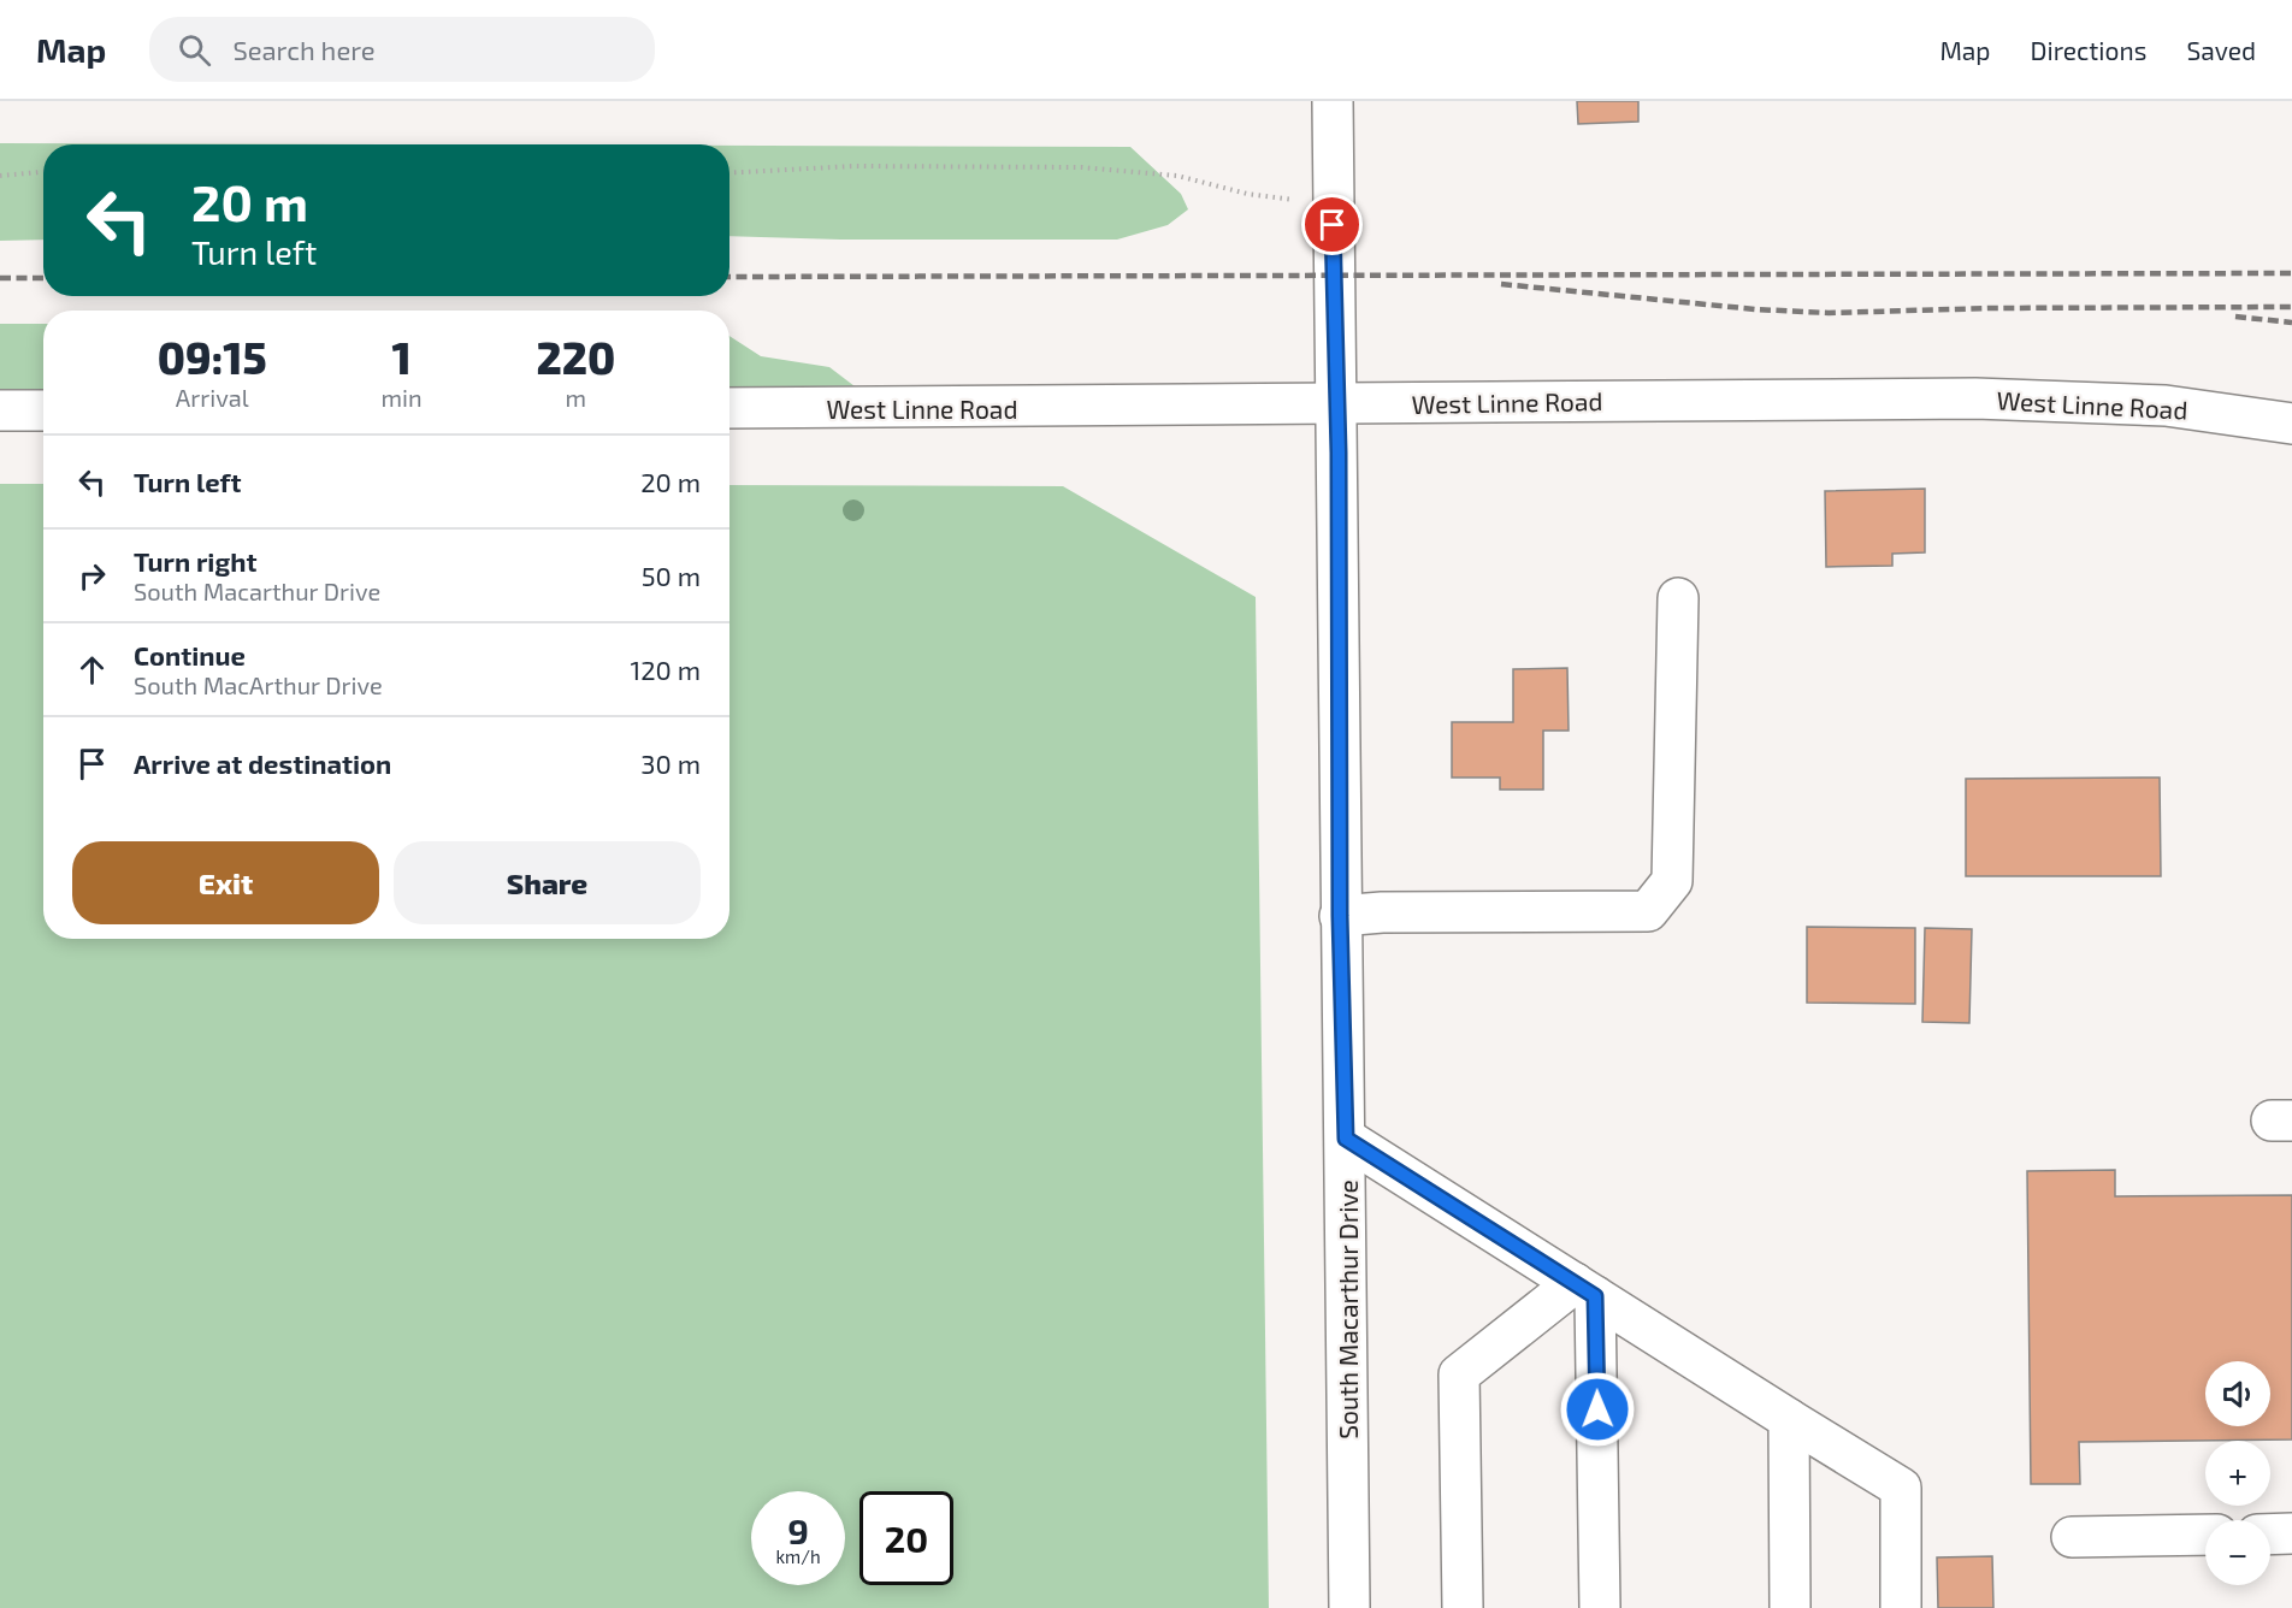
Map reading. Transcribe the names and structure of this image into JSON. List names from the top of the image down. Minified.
{"streets":{"street":["West Linne Road","South Macarthur Drive"]},"crossings":[["West Linne Road","South Macarthur Drive"]],"page":{"header":"Map","search":"Search here","nav":["Map","Directions","Saved"],"turn":["20 m","Turn left"],"eta":["09:15","Arrival","1","min","220","m"],"list":[{"name":"Turn left","value":"20 m"},{"name":"Turn right","note":"South Macarthur Drive","value":"50 m"},{"name":"Continue","note":"South MacArthur Drive","value":"120 m"},{"name":"Arrive at destination","value":"30 m"}],"buttons":["Exit","Share"],"map_buttons":["+","−"],"speed":"9 km/h","limit":"20"}}
